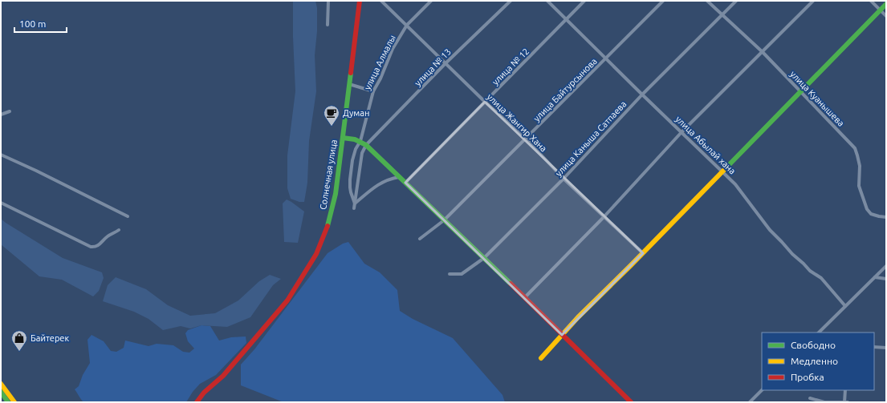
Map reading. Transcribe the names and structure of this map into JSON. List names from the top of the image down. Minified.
{"streets":{"main road":["Солнечная улица"],"street":["улица Алмалы","улица № 12","улица № 13","улица Байтурсынова","улица Куанышева","улица Жангир Хана","улица Каныша Сатпаева","улица Абылай хана"]},"crossings":[["улица Алмалы","улица Жангир Хана"],["улица № 12","улица Жангир Хана"],["улица № 12","улица Абылай хана"],["улица № 13","улица Жангир Хана"],["улица Байтурсынова","улица Жангир Хана"],["улица Байтурсынова","улица Абылай хана"],["улица Куанышева","улица Каныша Сатпаева"],["улица Жангир Хана","улица Каныша Сатпаева"],["улица Каныша Сатпаева","улица Абылай хана"]],"places":{"cafe":["Думан"],"shop":["Байтерек"]},"legend":["Свободно","Медленно","Пробка"],"scale_bar":"100 m"}
